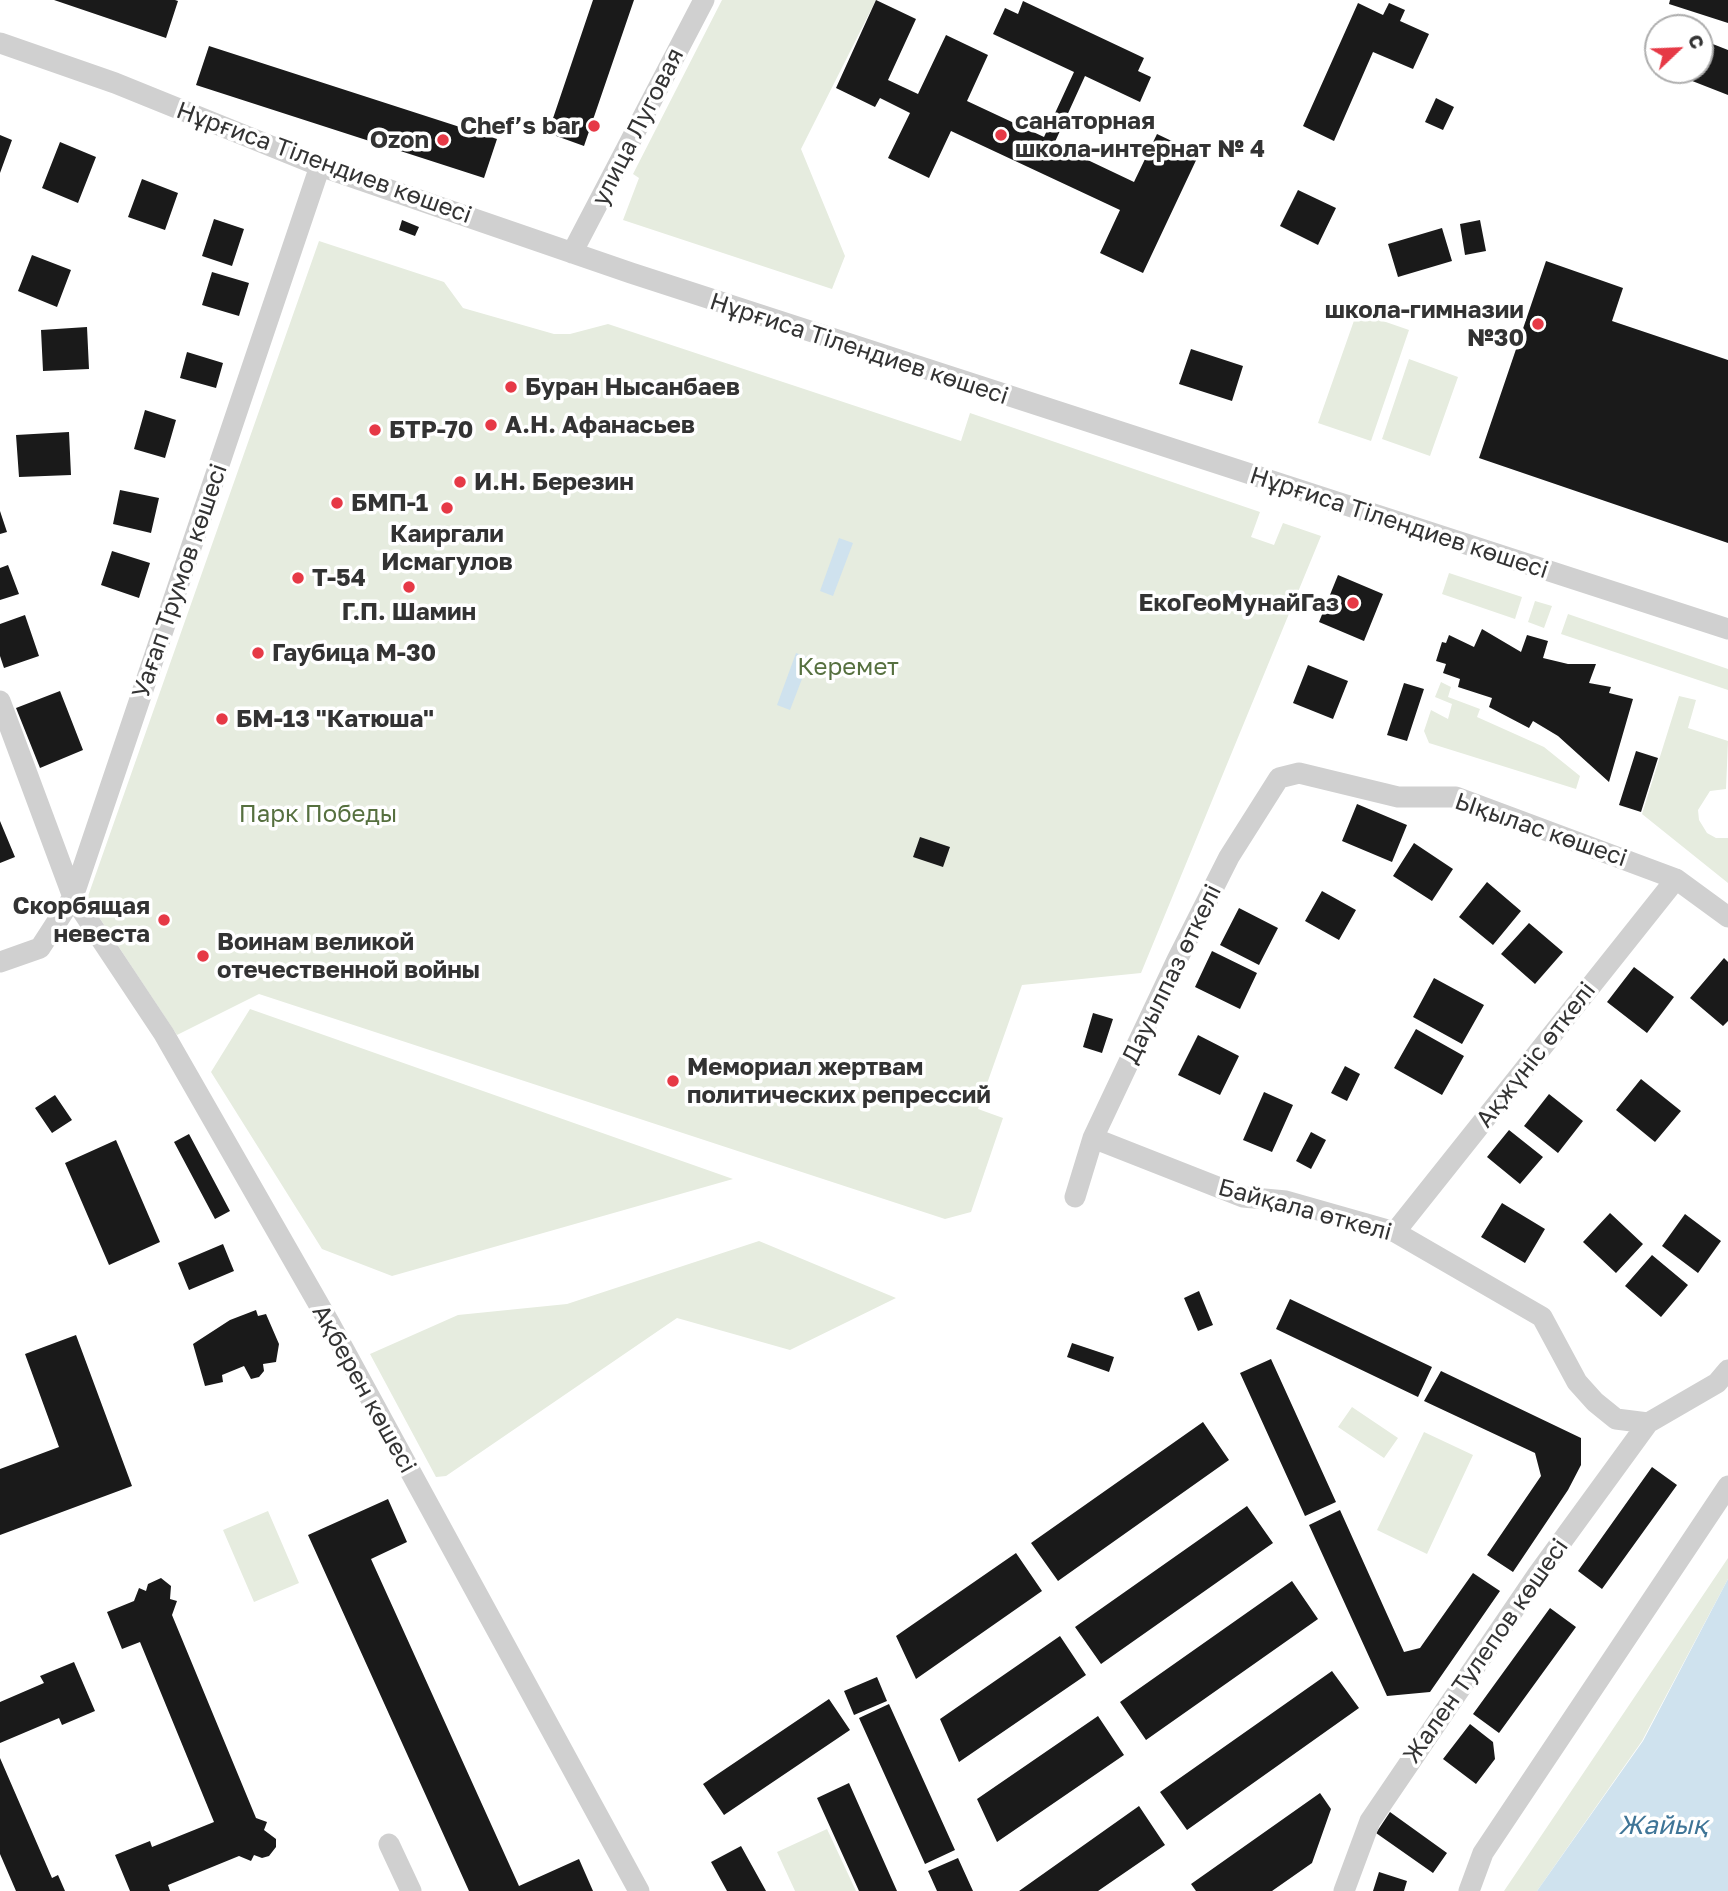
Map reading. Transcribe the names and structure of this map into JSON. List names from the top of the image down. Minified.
{"streets":{"street":["улица Луговая","Нұрғиса Тілендиев көшесі","Уағап Трумов көшесі","Ықылас көшесі","Дауылпаз өткелі","Ақжүніс өткелі","Байқала өткелі","Ақберен көшесі","Жален Тулепов көшесі"]},"crossings":[["улица Луговая","Нұрғиса Тілендиев көшесі"],["Нұрғиса Тілендиев көшесі","Уағап Трумов көшесі"],["Уағап Трумов көшесі","Ақберен көшесі"],["Ықылас көшесі","Дауылпаз өткелі"],["Ықылас көшесі","Ақжүніс өткелі"],["Дауылпаз өткелі","Байқала өткелі"],["Ақжүніс өткелі","Байқала өткелі"],["Байқала өткелі","Жален Тулепов көшесі"]],"water":["Жайық"],"parks":["Керемет","Парк Победы"],"places":["Chef’s bar","санаторная школа-интернат № 4","Ozon","школа-гимназии №30","Буран Нысанбаев","А.Н. Афанасьев","БТР-70","И.Н. Березин","БМП-1","Каиргали Исмагулов","Т-54","Г.П. Шамин","ЕкоГеоМунайГаз","Гаубица М-30","БМ-13 \"Катюша\"","Скорбящая невеста","Воинам великой отечественной войны","Мемориал жертвам политических репрессий"],"north":"top right"}
